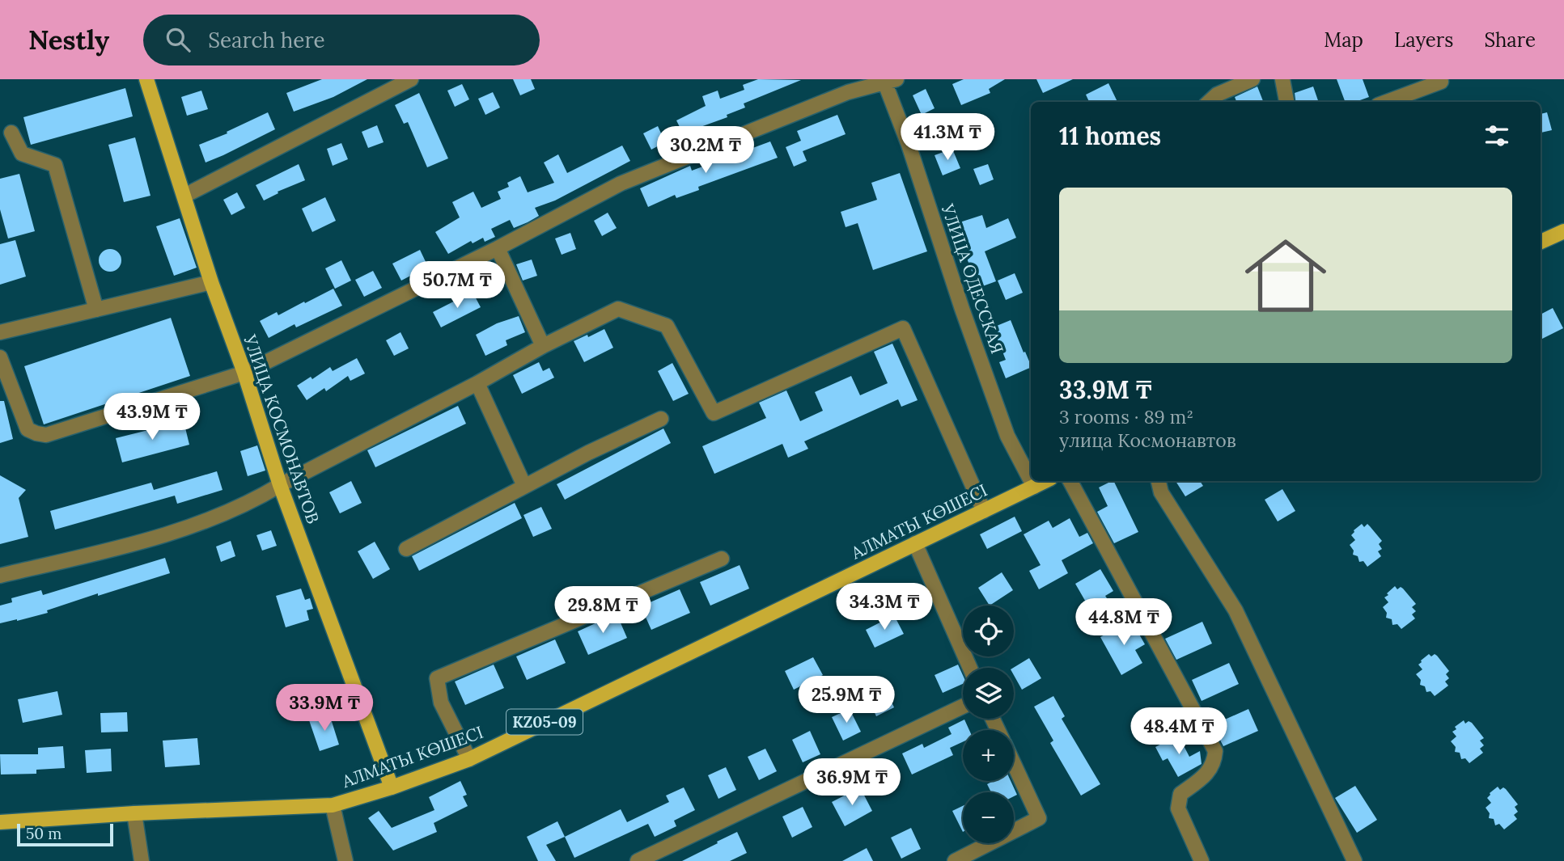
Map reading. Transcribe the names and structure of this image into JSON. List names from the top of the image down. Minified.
{"streets":{"main road":["УЛИЦА КОСМОНАВТОВ","АЛМАТЫ КӨШЕСІ","KZ05-09"],"street":["УЛИЦА ОДЕССКАЯ"]},"crossings":[["УЛИЦА ОДЕССКАЯ","АЛМАТЫ КӨШЕСІ"],["УЛИЦА КОСМОНАВТОВ","АЛМАТЫ КӨШЕСІ"]],"scale_bar":"50 m","page":{"header":"Nestly","search":"Search here","nav":["Map","Layers","Share"],"heading":"11 homes","price":["41.3M ₸","30.2M ₸","50.7M ₸","43.9M ₸","34.3M ₸","29.8M ₸","44.8M ₸","25.9M ₸","33.9M ₸","48.4M ₸","36.9M ₸"],"list":[{"name":"33.9M ₸","note":"3 rooms · 89 m² · улица Космонавтов"}],"map_buttons":["+","−"],"scale":"50 m"}}
